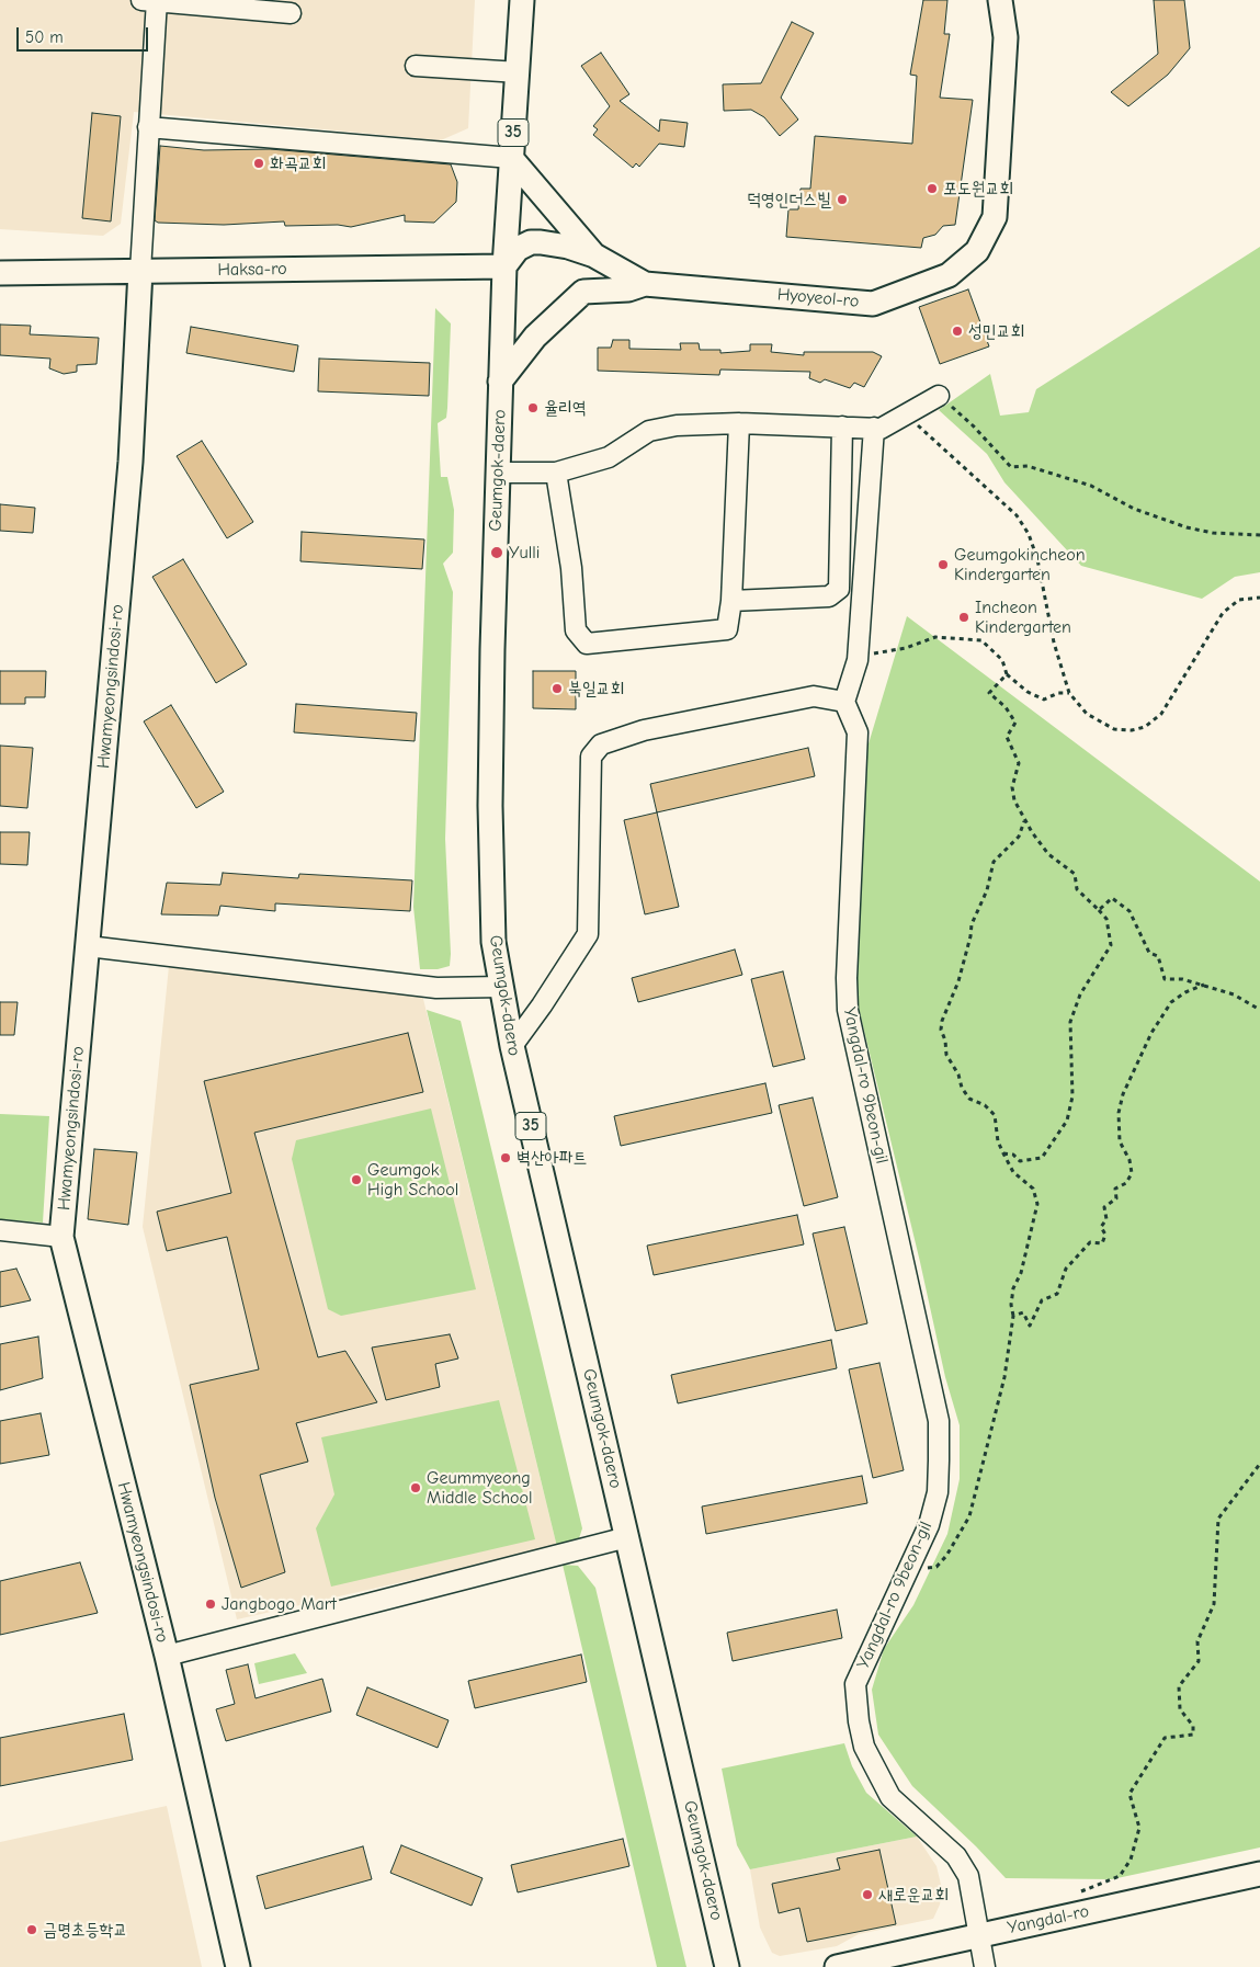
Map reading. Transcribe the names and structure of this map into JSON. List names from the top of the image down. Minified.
{"streets":{"main road":["35","Haksa-ro","Hyoyeol-ro","Geumgok-daero","Hwamyeongsindosi-ro","Yangdal-ro"],"street":["Yangdal-ro 9beon-gil"]},"crossings":[["Haksa-ro","Geumgok-daero"],["Haksa-ro","Hwamyeongsindosi-ro"],["Yangdal-ro 9beon-gil","Yangdal-ro"]],"places":["화곡교회","포도원교회","덕영인더스빌","성민교회","율리역","Yulli","Geumgokincheon Kindergarten","Incheon Kindergarten","북일교회","벽산아파트","Geumgok High School","Geummyeong Middle School","Jangbogo Mart","새로운교회","금명초등학교"],"scale_bar":"50 m"}
